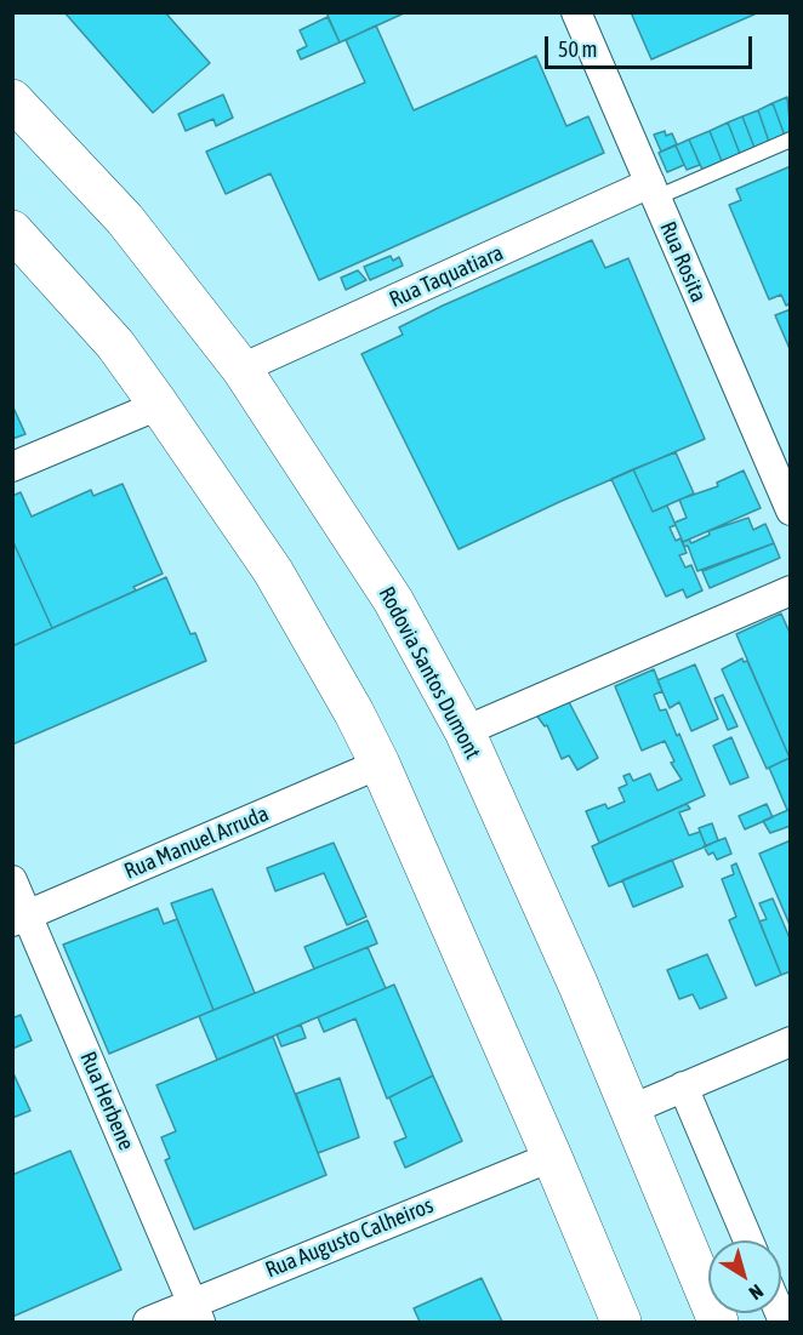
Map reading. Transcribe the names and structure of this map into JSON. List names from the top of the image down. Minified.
{"streets":{"highway":["Rodovia Santos Dumont"],"street":["Rua Rosita","Rua Taquatiara","Rua Manuel Arruda","Rua Herbene","Rua Augusto Calheiros"]},"crossings":[["Rua Rosita","Rua Taquatiara"],["Rua Taquatiara","Rodovia Santos Dumont"],["Rua Manuel Arruda","Rua Herbene"],["Rua Herbene","Rua Augusto Calheiros"]],"scale_bar":"50 m","north":"bottom right"}
